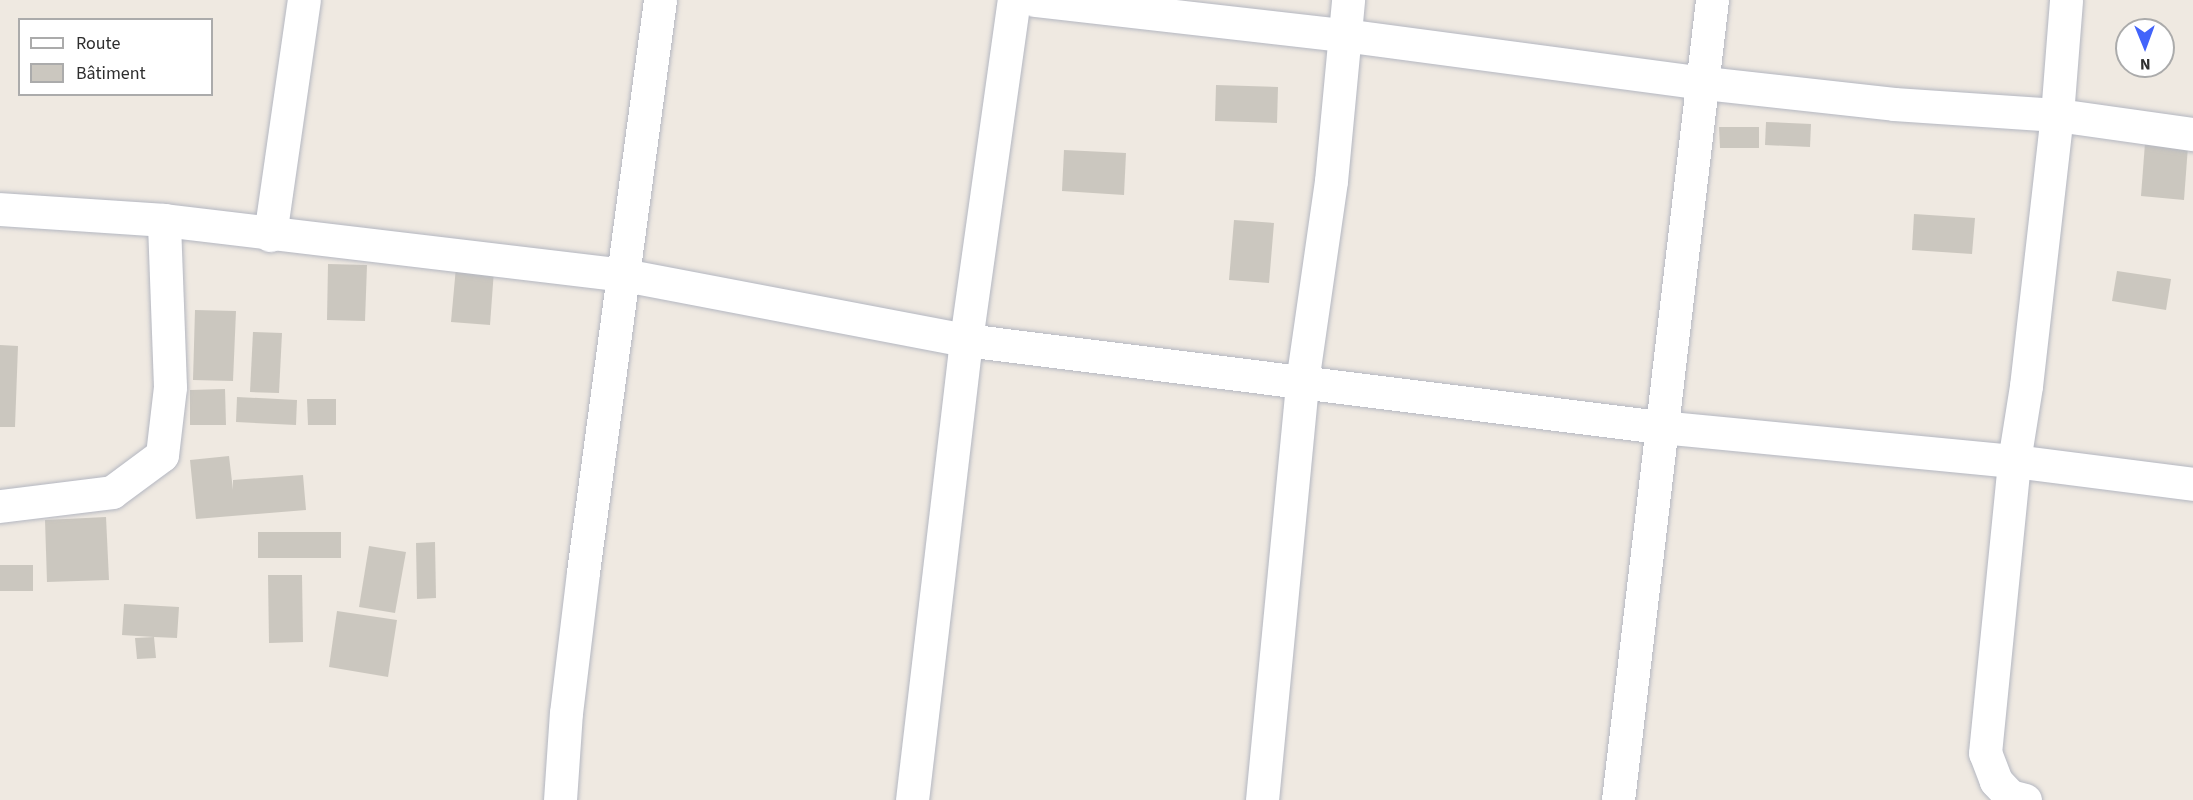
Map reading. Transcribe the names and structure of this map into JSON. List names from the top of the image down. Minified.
{"legend":["Route","Bâtiment"],"north":"bottom"}
